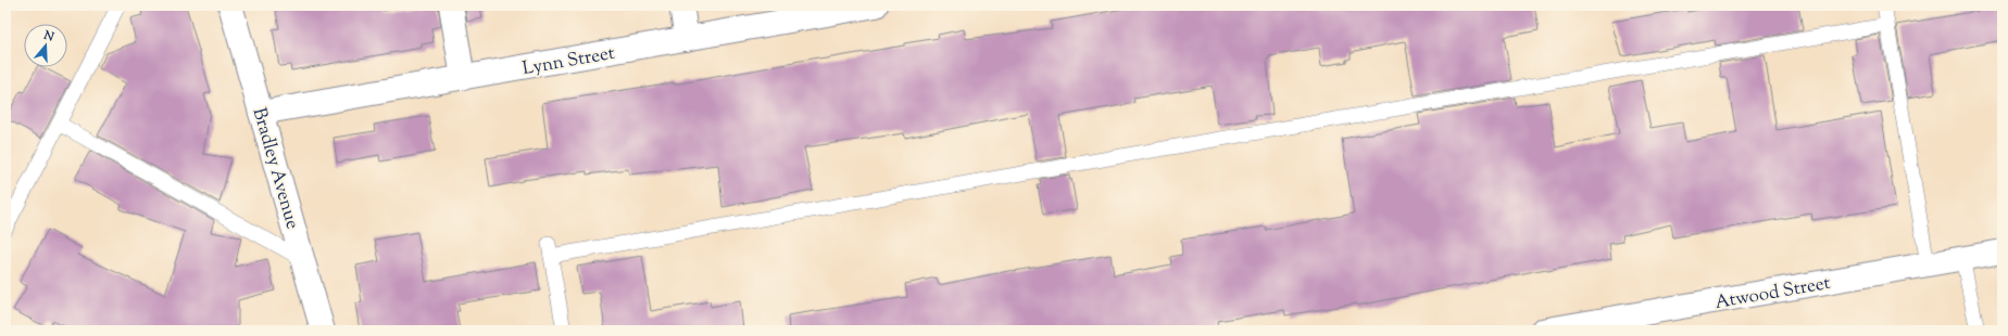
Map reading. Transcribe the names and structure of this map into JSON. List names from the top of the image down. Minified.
{"streets":{"street":["Lynn Street","Bradley Avenue","Atwood Street"]},"crossings":[["Lynn Street","Bradley Avenue"]],"north":"top"}
